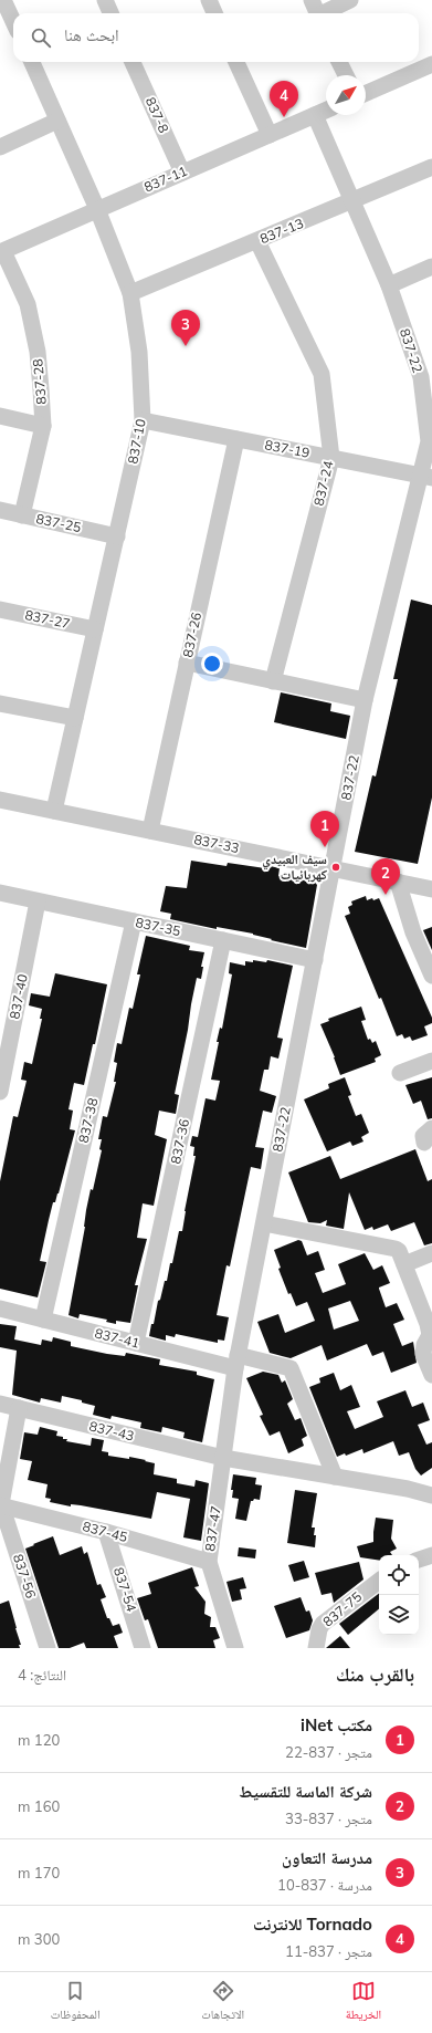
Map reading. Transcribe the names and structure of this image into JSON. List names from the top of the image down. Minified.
{"streets":{"street":["837-8","837-11","837-13","837-22","837-28","837-10","837-19","837-24","837-25","837-27","837-26","837-33","837-35","837-40","837-38","837-36","837-41","837-43","837-47","837-45","837-56","837-54","837-75"]},"crossings":[["837-8","837-11"],["837-11","837-22"],["837-11","837-28"],["837-11","837-10"],["837-13","837-22"],["837-13","837-10"],["837-13","837-24"],["837-22","837-19"],["837-22","837-33"],["837-22","837-35"],["837-22","837-41"],["837-22","837-43"],["837-22","837-47"],["837-28","837-25"],["837-10","837-19"],["837-10","837-25"],["837-10","837-27"],["837-10","837-33"],["837-19","837-24"],["837-19","837-26"],["837-26","837-33"],["837-35","837-40"],["837-35","837-38"],["837-35","837-36"],["837-38","837-41"],["837-36","837-41"],["837-41","837-43"],["837-43","837-47"],["837-47","837-45"],["837-45","837-56"],["837-45","837-54"]],"places":["سيف العبيدي كهربائيات"],"north":"top right","page":{"search":"ابحث هنا","pins":["4","3","1","2"],"heading":["بالقرب منك","النتائج: 4"],"list":[{"mark":"1","name":"مكتب iNet","note":"متجر · 837-22","value":"120 m"},{"mark":"2","name":"شركة الماسة للتقسيط","note":"متجر · 837-33","value":"160 m"},{"mark":"3","name":"مدرسة التعاون","note":"مدرسة · 837-10","value":"170 m"},{"mark":"4","name":"Tornado للانترنت","note":"متجر · 837-11","value":"300 m"}],"nav":["الخريطة","الاتجاهات","المحفوظات"]}}
